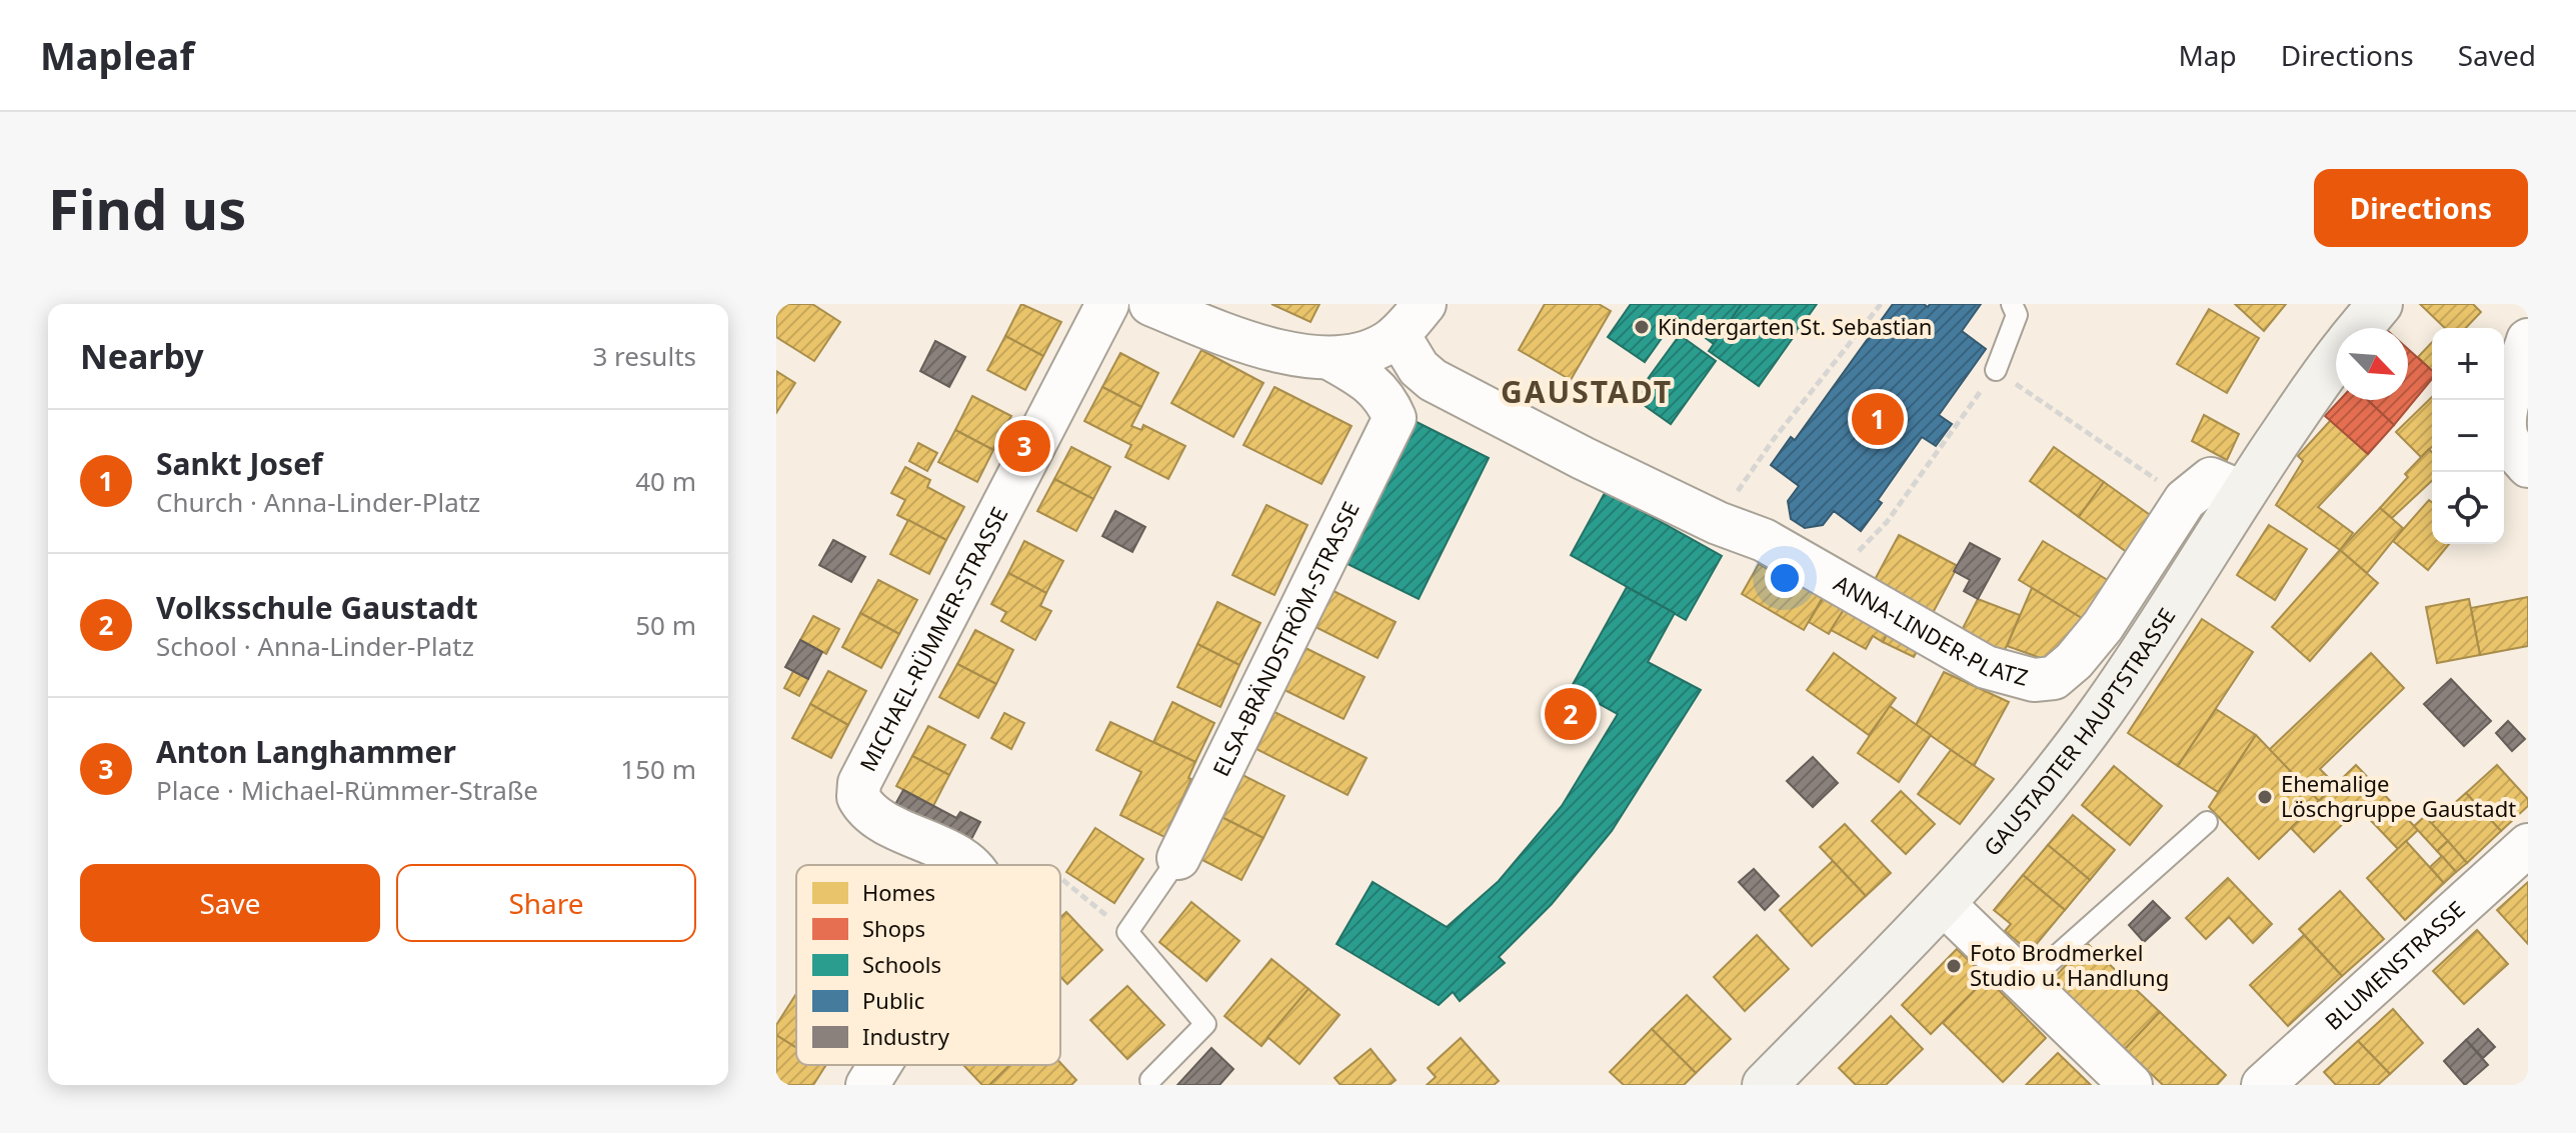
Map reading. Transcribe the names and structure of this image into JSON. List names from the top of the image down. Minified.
{"streets":{"street":["ANNA-LINDER-PLATZ","MICHAEL-RÜMMER-STRASSE","ELSA-BRÄNDSTRÖM-STRASSE","GAUSTADTER HAUPTSTRASSE","BLUMENSTRASSE"]},"crossings":[["ANNA-LINDER-PLATZ","ELSA-BRÄNDSTRÖM-STRASSE"],["ANNA-LINDER-PLATZ","GAUSTADTER HAUPTSTRASSE"]],"districts":["GAUSTADT"],"places":["Kindergarten St. Sebastian","Ehemalige Löschgruppe Gaustadt","Foto Brodmerkel Studio u. Handlung"],"legend":["Homes","Shops","Schools","Public","Industry"],"north":"bottom right","page":{"header":"Mapleaf","nav":["Map","Directions","Saved"],"buttons":["Directions",["Save","Share"]],"title":"Find us","heading":["Nearby","3 results"],"map_buttons":["+","−"],"pins":["1","3","2"],"list":[{"mark":"1","name":"Sankt Josef","note":"Church · Anna-Linder-Platz","value":"40 m"},{"mark":"2","name":"Volksschule Gaustadt","note":"School · Anna-Linder-Platz","value":"50 m"},{"mark":"3","name":"Anton Langhammer","note":"Place · Michael-Rümmer-Straße","value":"150 m"}]}}
